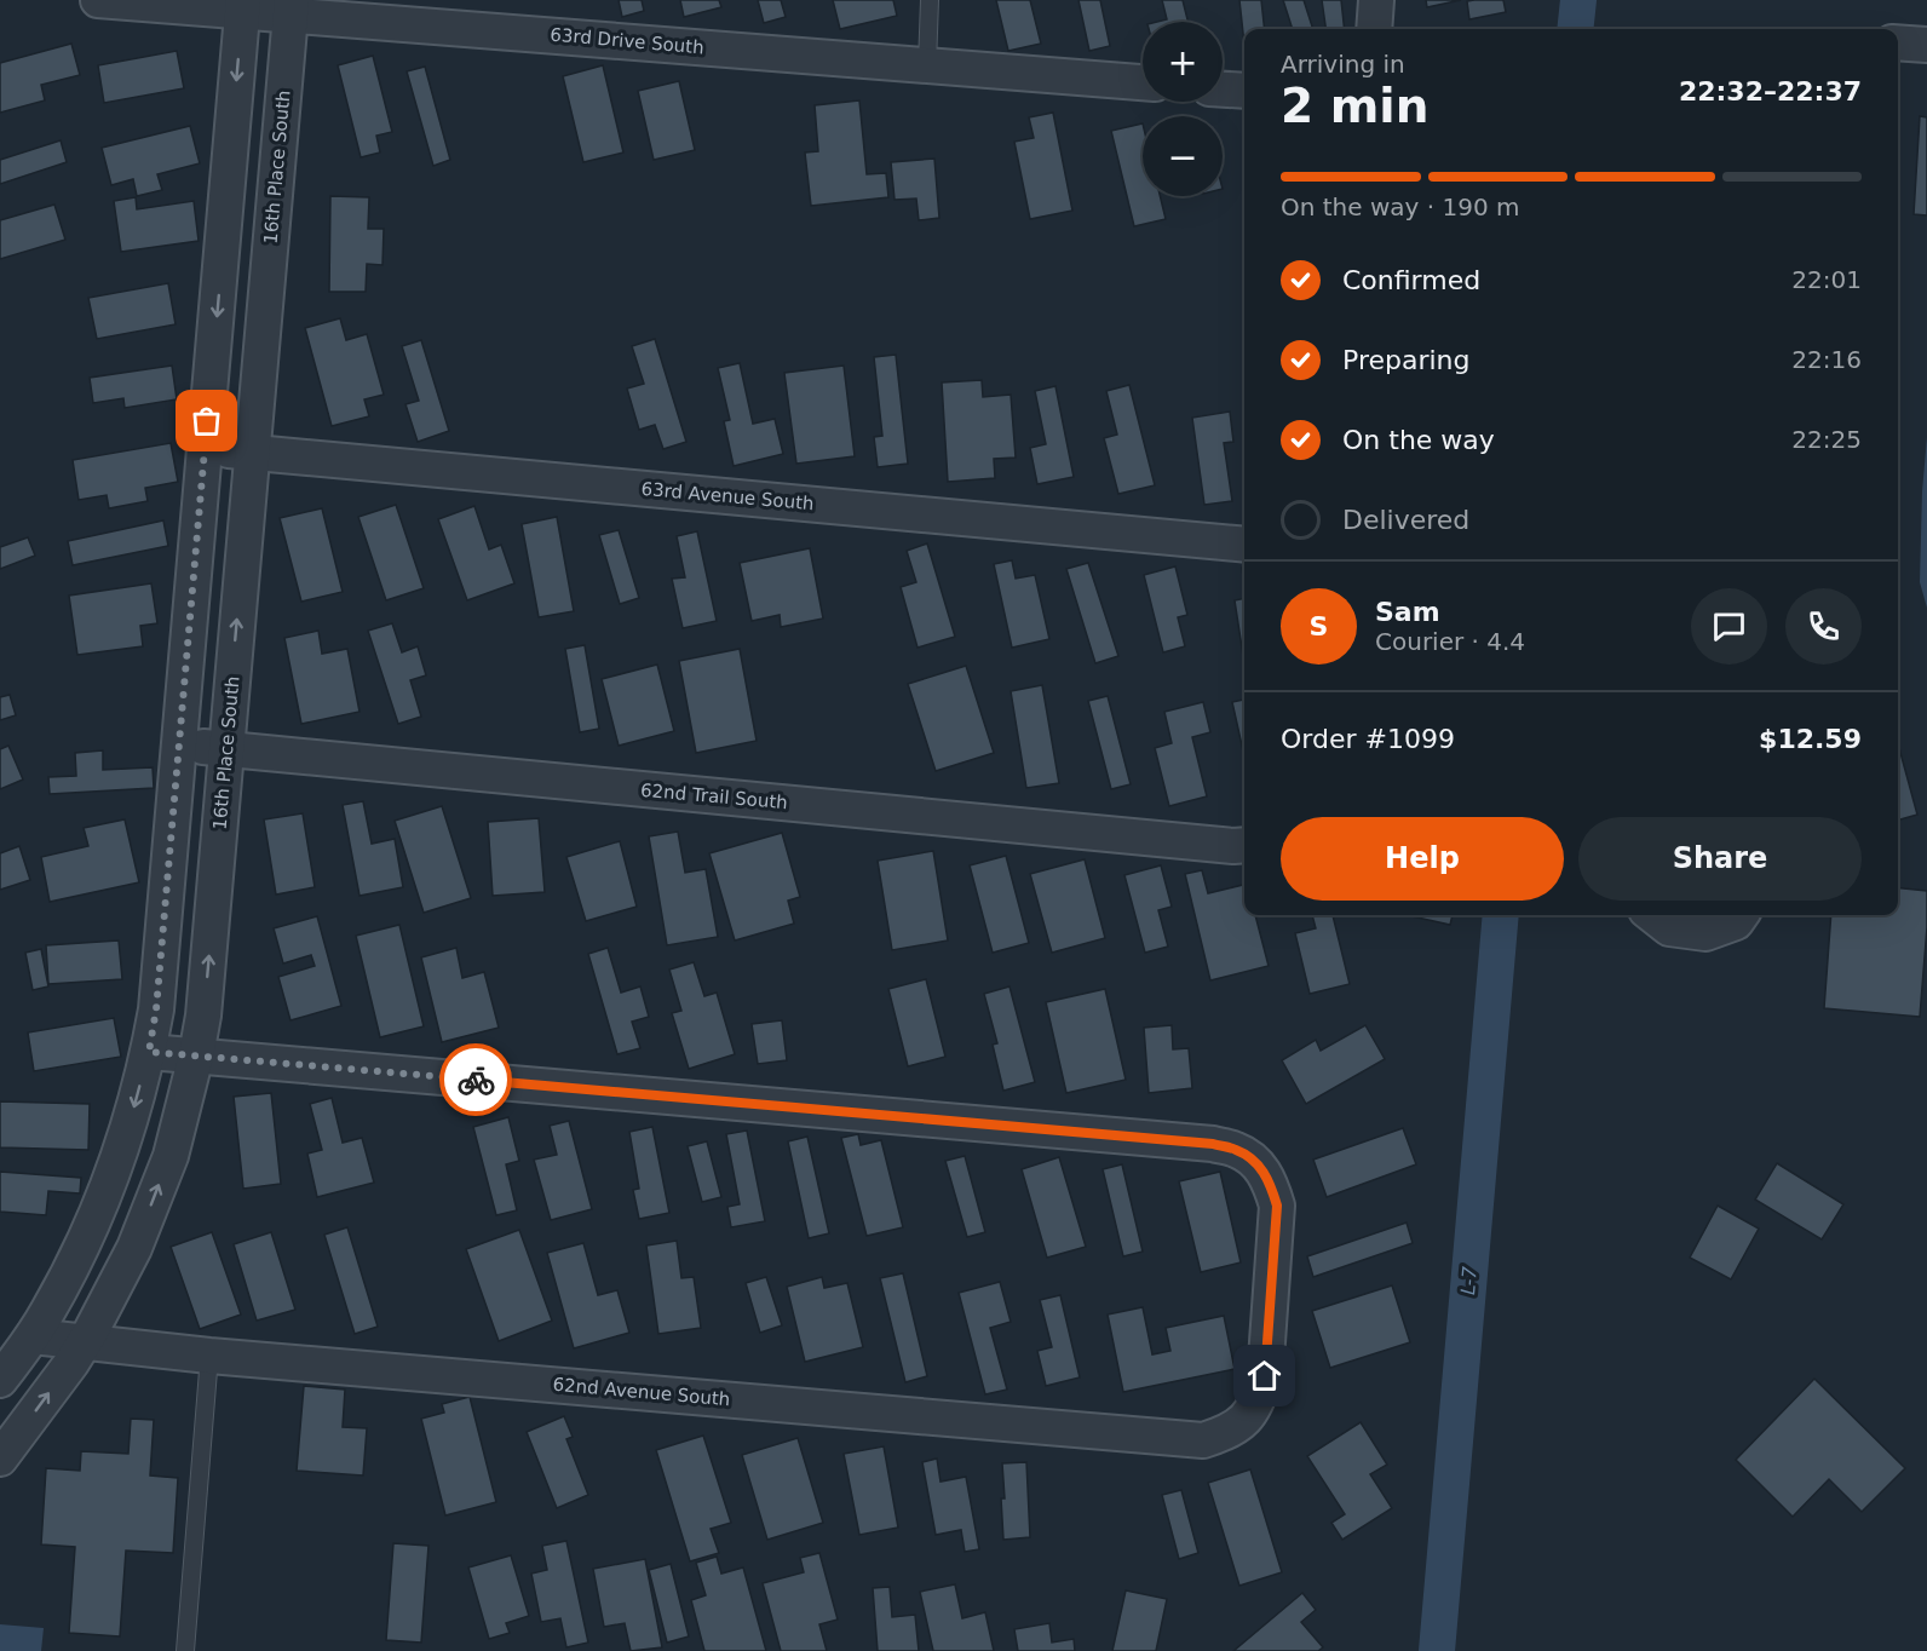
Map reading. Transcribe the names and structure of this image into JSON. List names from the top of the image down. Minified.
{"streets":{"street":["63rd Drive South","16th Place South","63rd Avenue South","62nd Trail South","62nd Avenue South"]},"crossings":[["63rd Drive South","16th Place South"],["16th Place South","63rd Avenue South"],["16th Place South","62nd Trail South"],["16th Place South","62nd Avenue South"]],"water":["L-7"],"page":{"map_buttons":["+","−"],"heading":["2 min","Arriving in","22:32–22:37"],"panel":["Sam","Courier · 4.4","Order #1099","$12.59"],"bar":"On the way · 190 m","list":[["Confirmed","22:01"],["Preparing","22:16"],["On the way","22:25"],"Delivered"],"round":"S","buttons":["Help","Share"]}}
